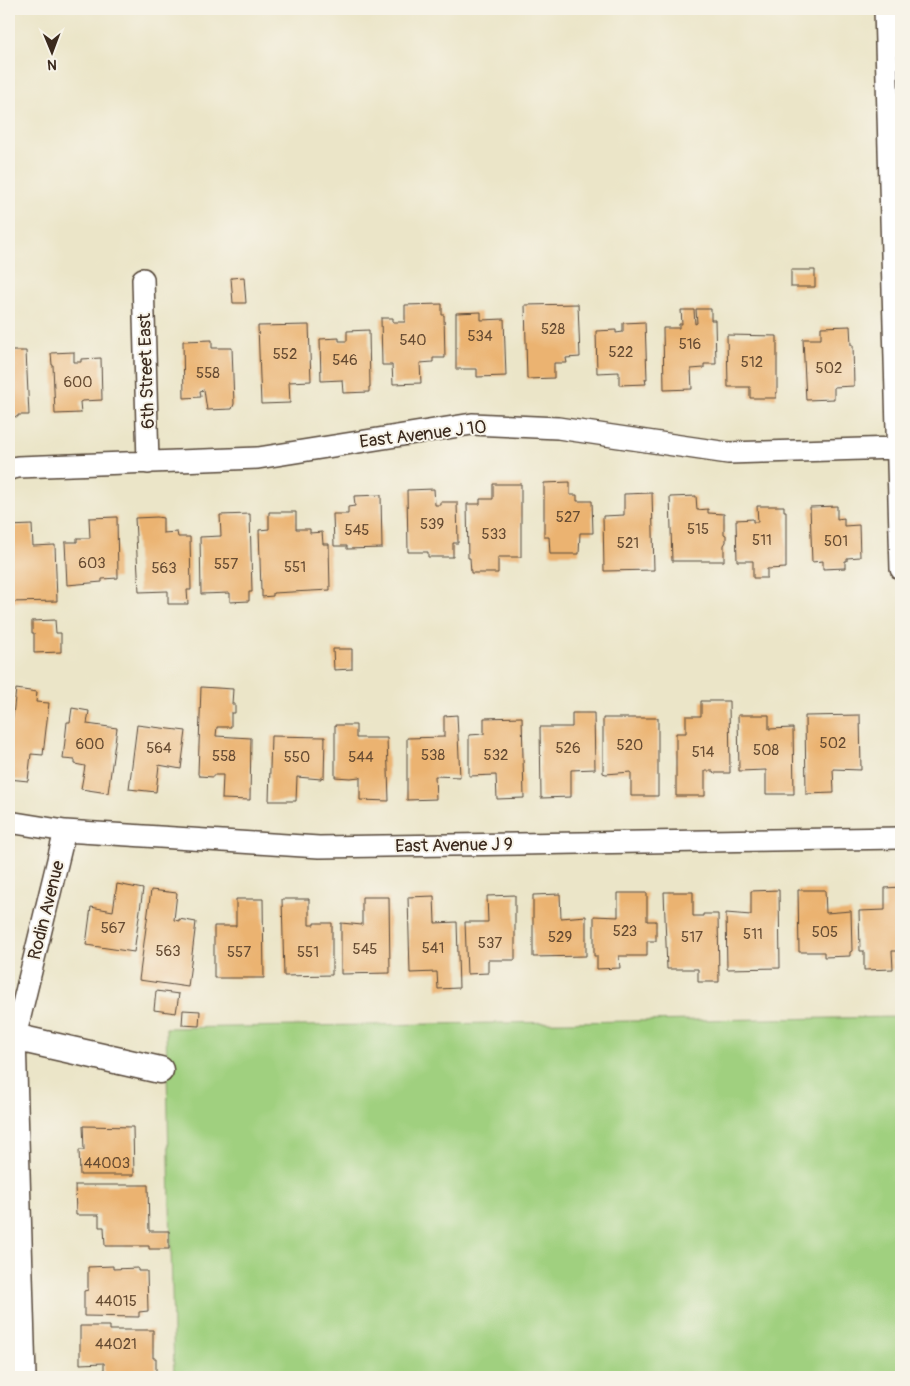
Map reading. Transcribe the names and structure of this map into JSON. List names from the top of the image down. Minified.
{"streets":{"street":["6th Street East","East Avenue J 10","East Avenue J 9","Rodin Avenue"]},"crossings":[["6th Street East","East Avenue J 10"],["East Avenue J 9","Rodin Avenue"]],"house_numbers":["528","534","540","516","522","552","546","512","502","558","600","527","539","515","545","533","511","501","521","603","557","551","563","502","600","520","564","526","508","514","538","532","558","550","544","567","523","505","511","529","517","537","541","545","563","557","551","44003","44015","44021"],"north":"bottom"}
